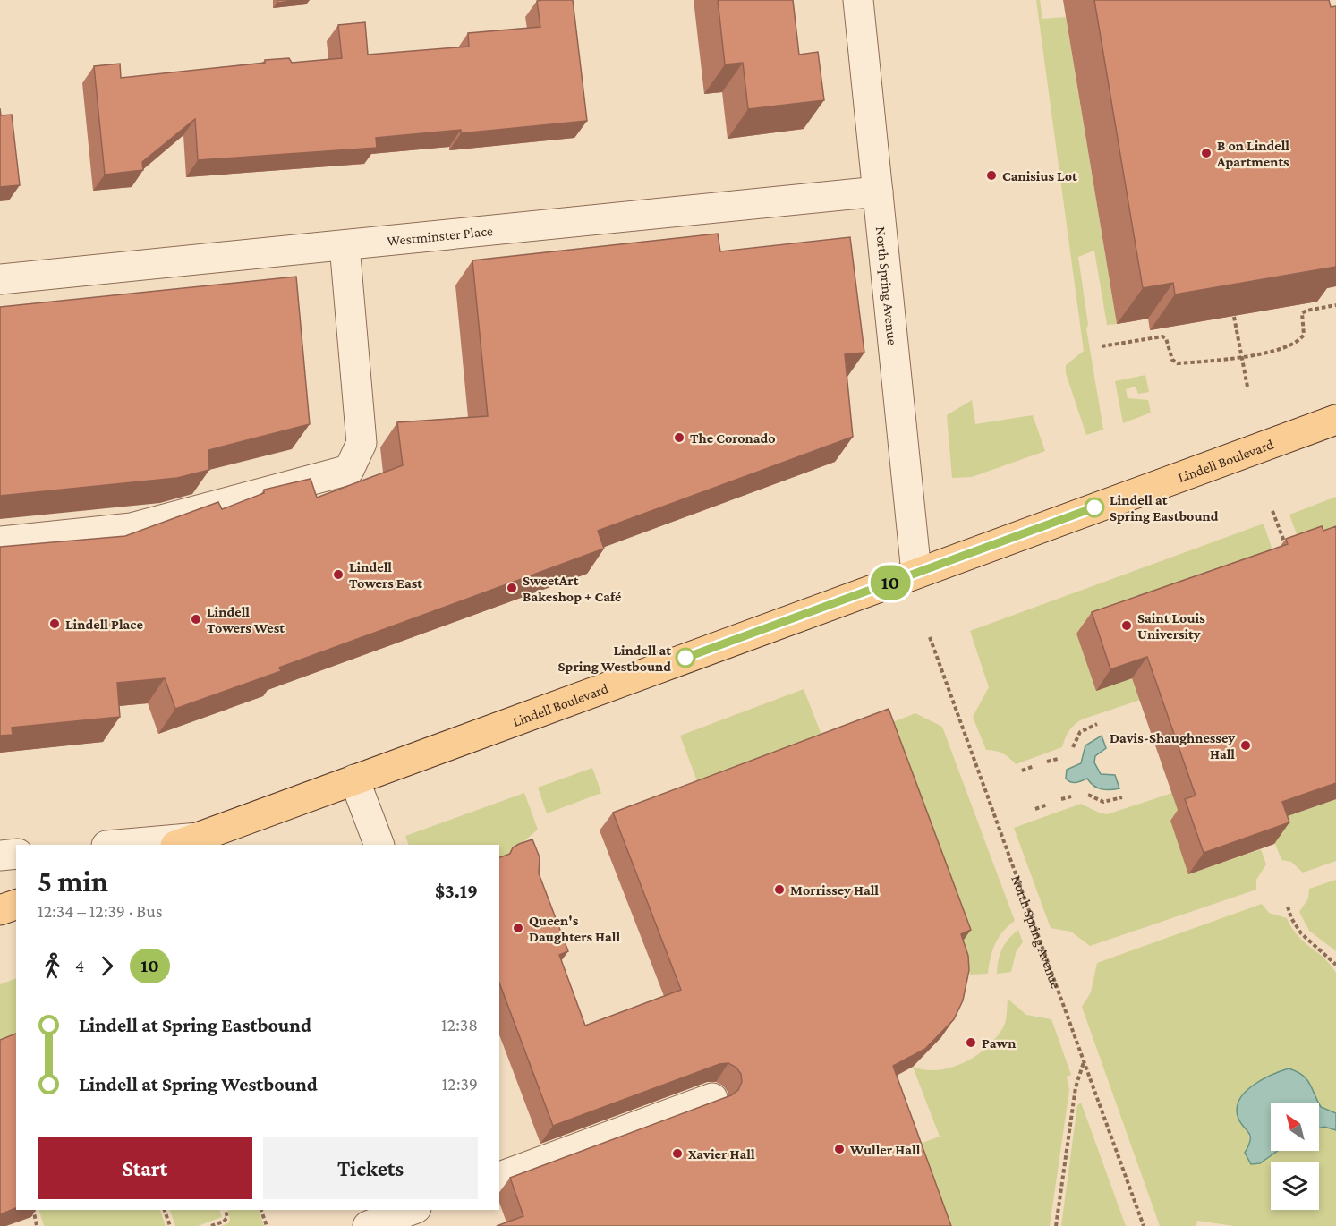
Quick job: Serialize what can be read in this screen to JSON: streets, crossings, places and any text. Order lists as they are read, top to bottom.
{
  "streets": {
    "main road": ["Lindell Boulevard"],
    "street": ["Westminster Place", "North Spring Avenue"]
  },
  "crossings": [
    ["Westminster Place", "North Spring Avenue"],
    ["North Spring Avenue", "Lindell Boulevard"]
  ],
  "places": [
    "B on Lindell Apartments",
    "Canisius Lot",
    "The Coronado",
    "Lindell at Spring Eastbound",
    "Lindell Towers East",
    "SweetArt Bakeshop + Café",
    "Lindell Towers West",
    "Lindell Place",
    "Saint Louis University",
    "Lindell at Spring Westbound",
    "Davis-Shaughnessey Hall",
    "Morrissey Hall",
    "Queen's Daughters Hall",
    "Pawn",
    "Wuller Hall",
    "Xavier Hall"
  ],
  "lines": ["bus line 10"],
  "north": "top left",
  "page": {
    "on_map": "10",
    "heading": ["5 min", "12:34 – 12:39 · Bus", "$3.19"],
    "legs": ["4", "10"],
    "list": [
      {
        "name": "Lindell at Spring Eastbound",
        "value": "12:38"
      },
      {
        "name": "Lindell at Spring Westbound",
        "value": "12:39"
      }
    ],
    "buttons": ["Start", "Tickets"]
  }
}
